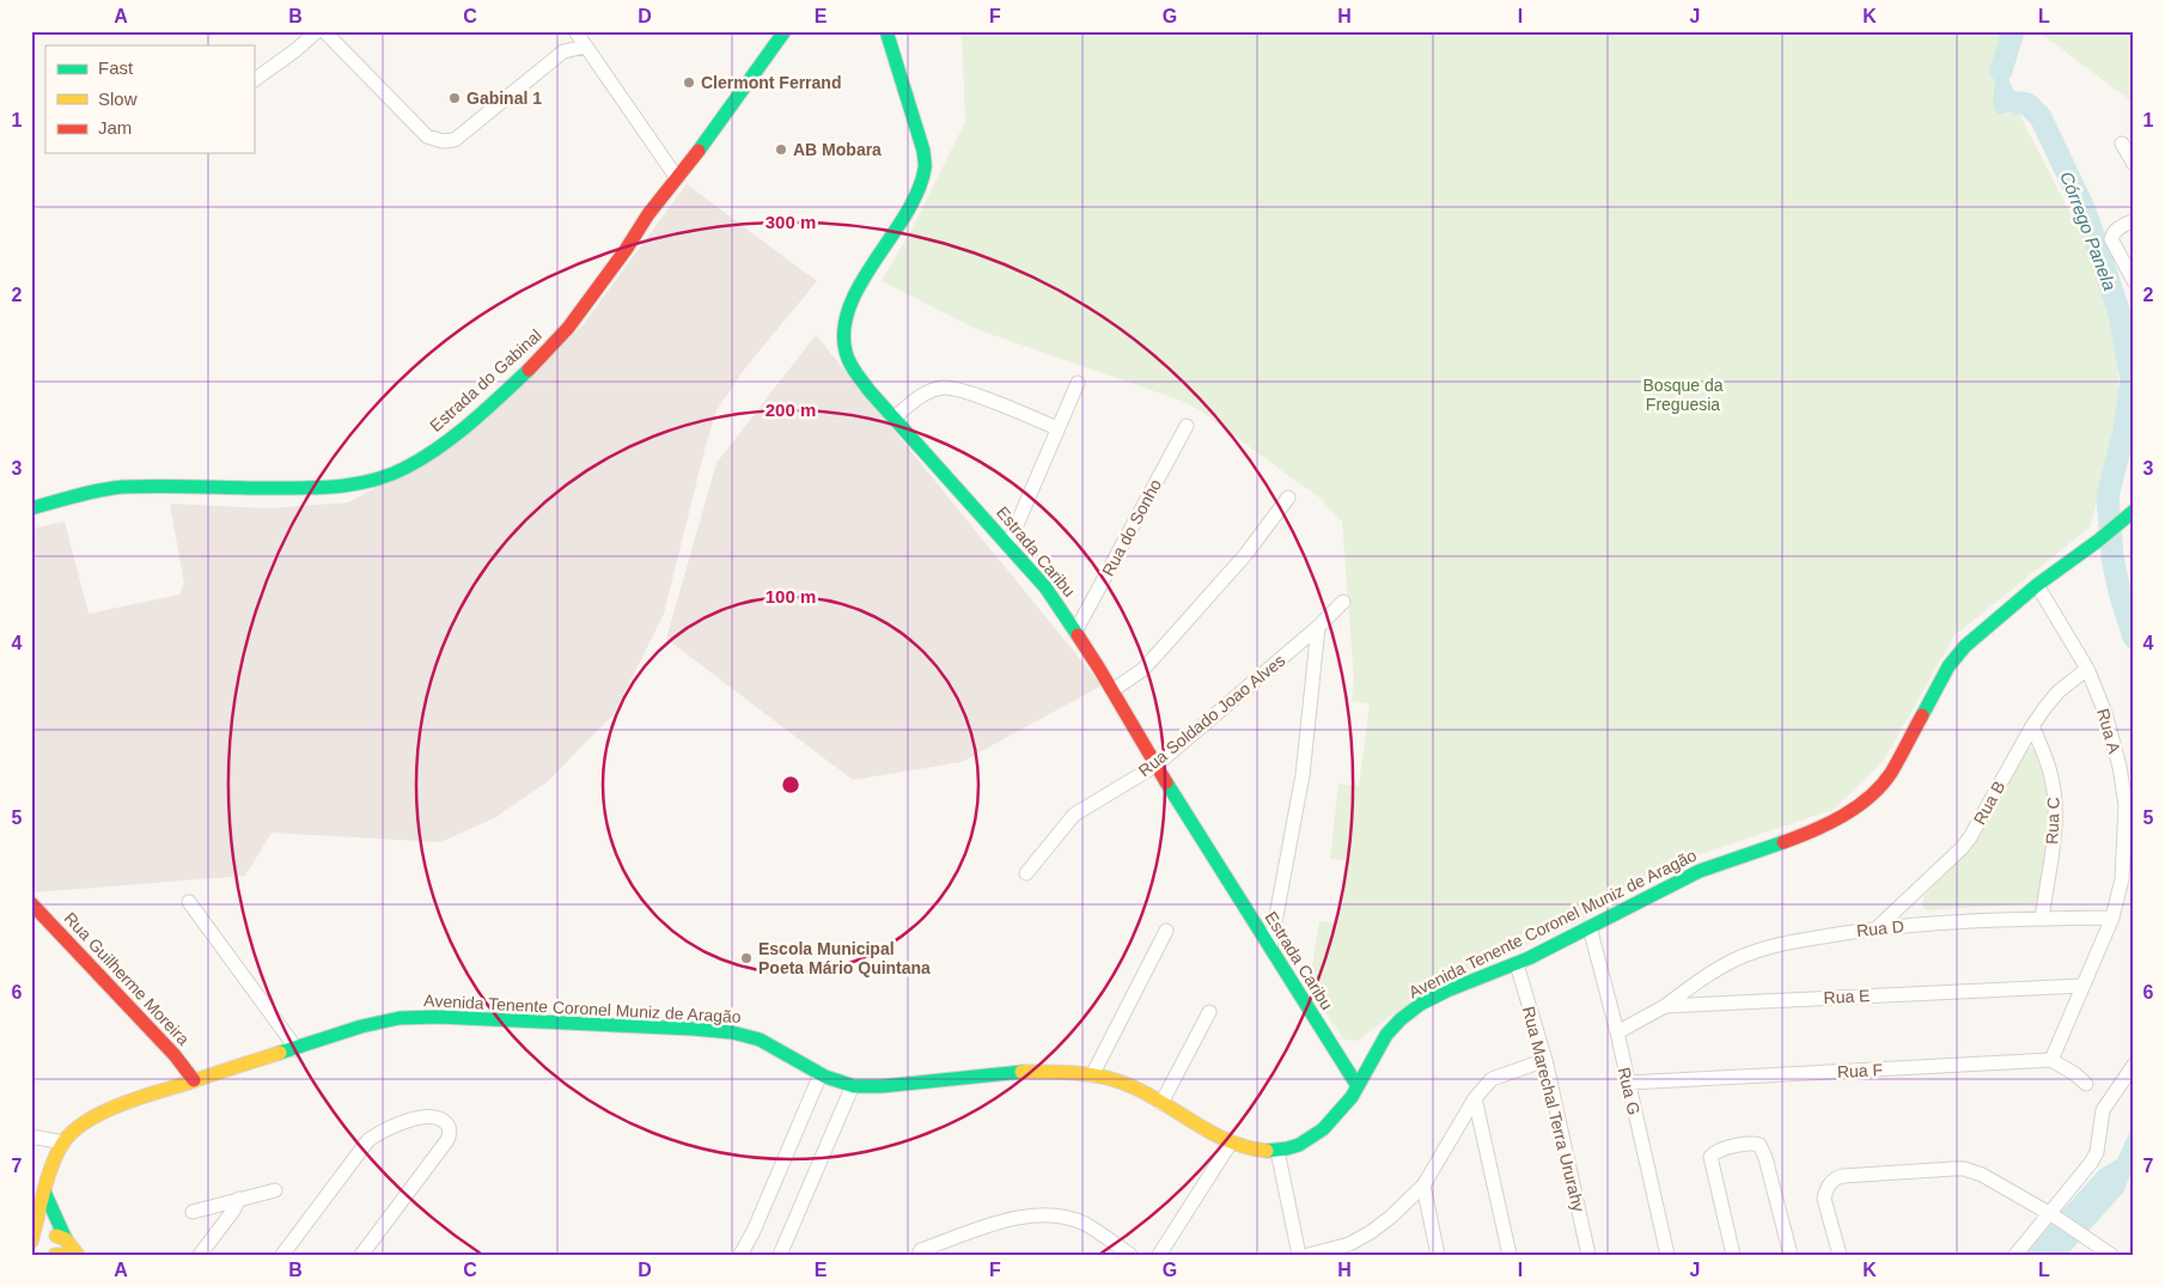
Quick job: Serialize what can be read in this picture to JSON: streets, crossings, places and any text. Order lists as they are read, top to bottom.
{
  "streets": {
    "main road": [
      "Estrada do Gabinal",
      "Estrada Caribu",
      "Avenida Tenente Coronel Muniz de Aragão",
      "Rua Guilherme Moreira"
    ],
    "street": [
      "Rua do Sonho",
      "Rua Soldado Joao Alves",
      "Rua A",
      "Rua B",
      "Rua C",
      "Rua D",
      "Rua E",
      "Rua F",
      "Rua G",
      "Rua Marechal Terra Ururahy"
    ]
  },
  "crossings": [
    ["Rua do Sonho", "Estrada Caribu"],
    ["Estrada Caribu", "Rua Soldado Joao Alves"],
    ["Estrada Caribu", "Avenida Tenente Coronel Muniz de Aragão"],
    ["Rua A", "Rua B"],
    ["Rua A", "Avenida Tenente Coronel Muniz de Aragão"],
    ["Rua A", "Rua D"],
    ["Rua A", "Rua E"],
    ["Rua A", "Rua F"],
    ["Rua B", "Rua C"],
    ["Rua B", "Rua D"],
    ["Rua C", "Rua D"],
    ["Avenida Tenente Coronel Muniz de Aragão", "Rua Guilherme Moreira"],
    ["Avenida Tenente Coronel Muniz de Aragão", "Rua G"],
    ["Avenida Tenente Coronel Muniz de Aragão", "Rua Marechal Terra Ururahy"],
    ["Rua D", "Rua E"],
    ["Rua E", "Rua G"],
    ["Rua F", "Rua G"]
  ],
  "water": ["Córrego Panela"],
  "parks": ["Bosque da Freguesia"],
  "places": [
    "Clermont Ferrand",
    "Gabinal 1",
    "AB Mobara",
    "Escola Municipal Poeta Mário Quintana"
  ],
  "legend": ["Fast", "Slow", "Jam"],
  "grid": {
    "columns": [
      "A",
      "B",
      "C",
      "D",
      "E",
      "F",
      "G",
      "H",
      "I",
      "J",
      "K",
      "L"
    ],
    "rows": [
      "1",
      "2",
      "3",
      "4",
      "5",
      "6",
      "7"
    ]
  },
  "rings": ["300 m", "200 m", "100 m"]
}
